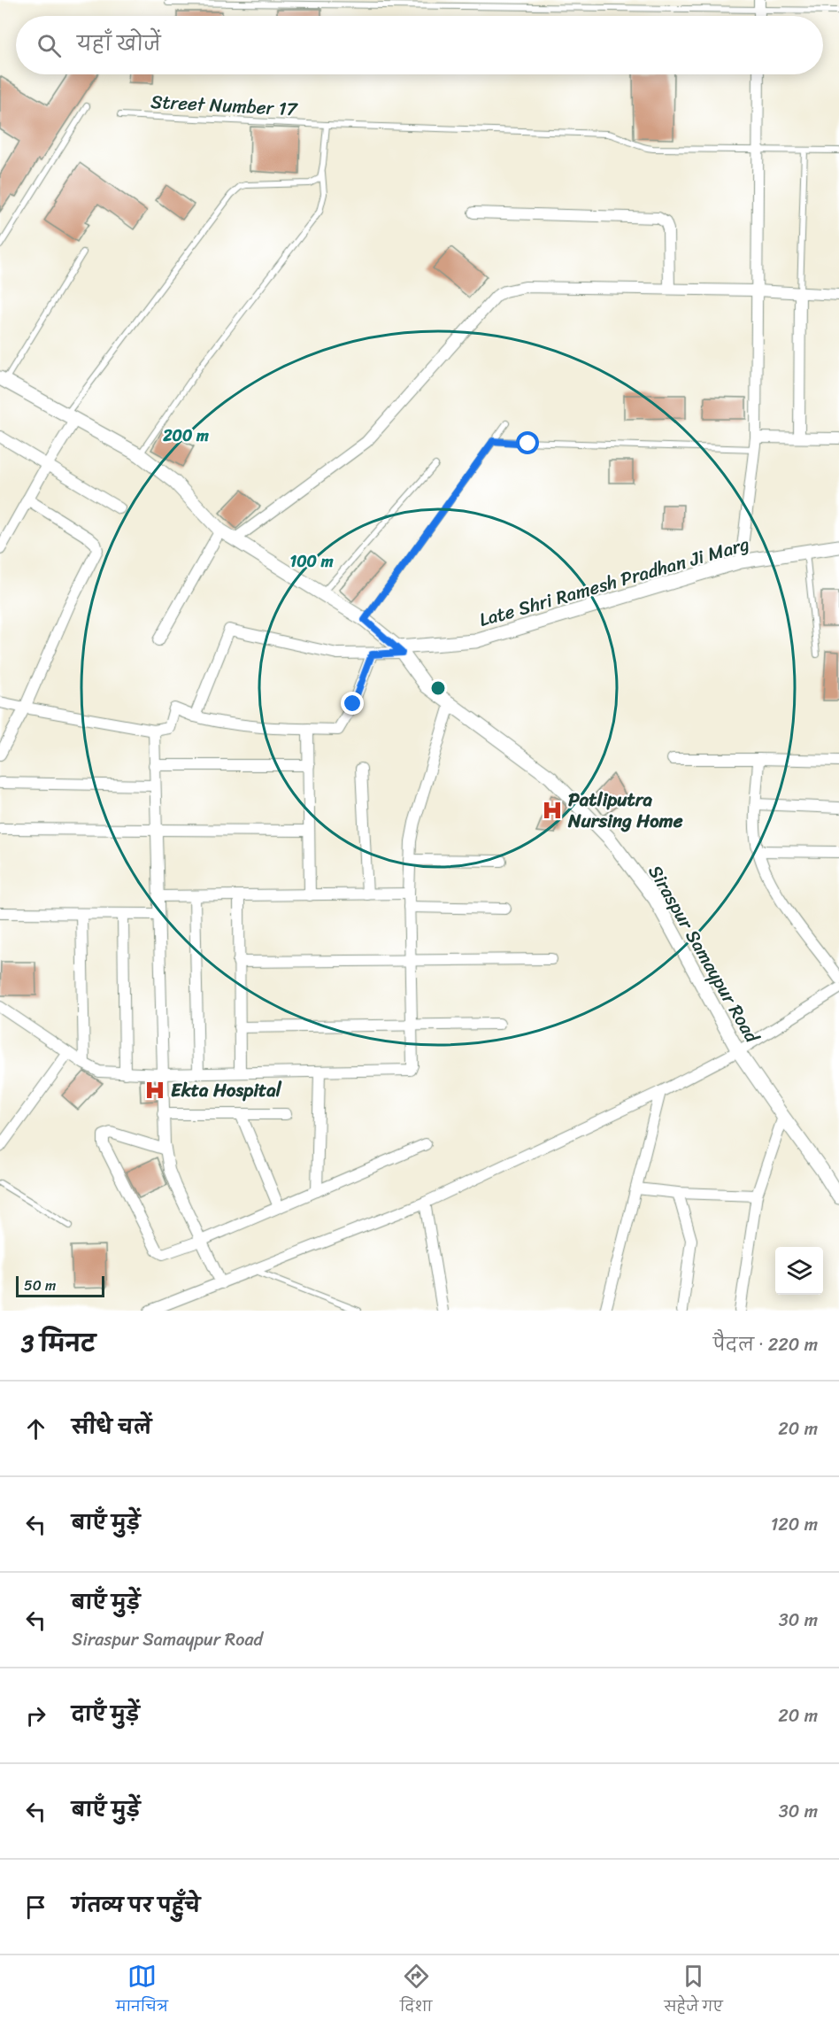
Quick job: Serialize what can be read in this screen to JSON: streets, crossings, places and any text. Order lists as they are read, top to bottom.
{
  "streets": {
    "street": ["Late Shri Ramesh Pradhan Ji Marg", "Siraspur Samaypur Road"],
    "lane": ["Street Number 17"]
  },
  "crossings": [
    ["Late Shri Ramesh Pradhan Ji Marg", "Siraspur Samaypur Road"]
  ],
  "places": {
    "hospital": ["Patliputra Nursing Home", "Ekta Hospital"]
  },
  "scale_bar": "50 m",
  "page": {
    "search": "यहाँ खोजें",
    "scale": "50 m",
    "heading": ["3 मिनट", "पैदल · 220 m"],
    "list": [
      ["सीधे चलें", "20 m"],
      ["बाएँ मुड़ें", "120 m"],
      ["बाएँ मुड़ें", "Siraspur Samaypur Road", "30 m"],
      ["दाएँ मुड़ें", "20 m"],
      ["बाएँ मुड़ें", "30 m"],
      "गंतव्य पर पहुँचे"
    ],
    "nav": ["मानचित्र", "दिशा", "सहेजे गए"]
  },
  "rings": ["200 m", "100 m"]
}
